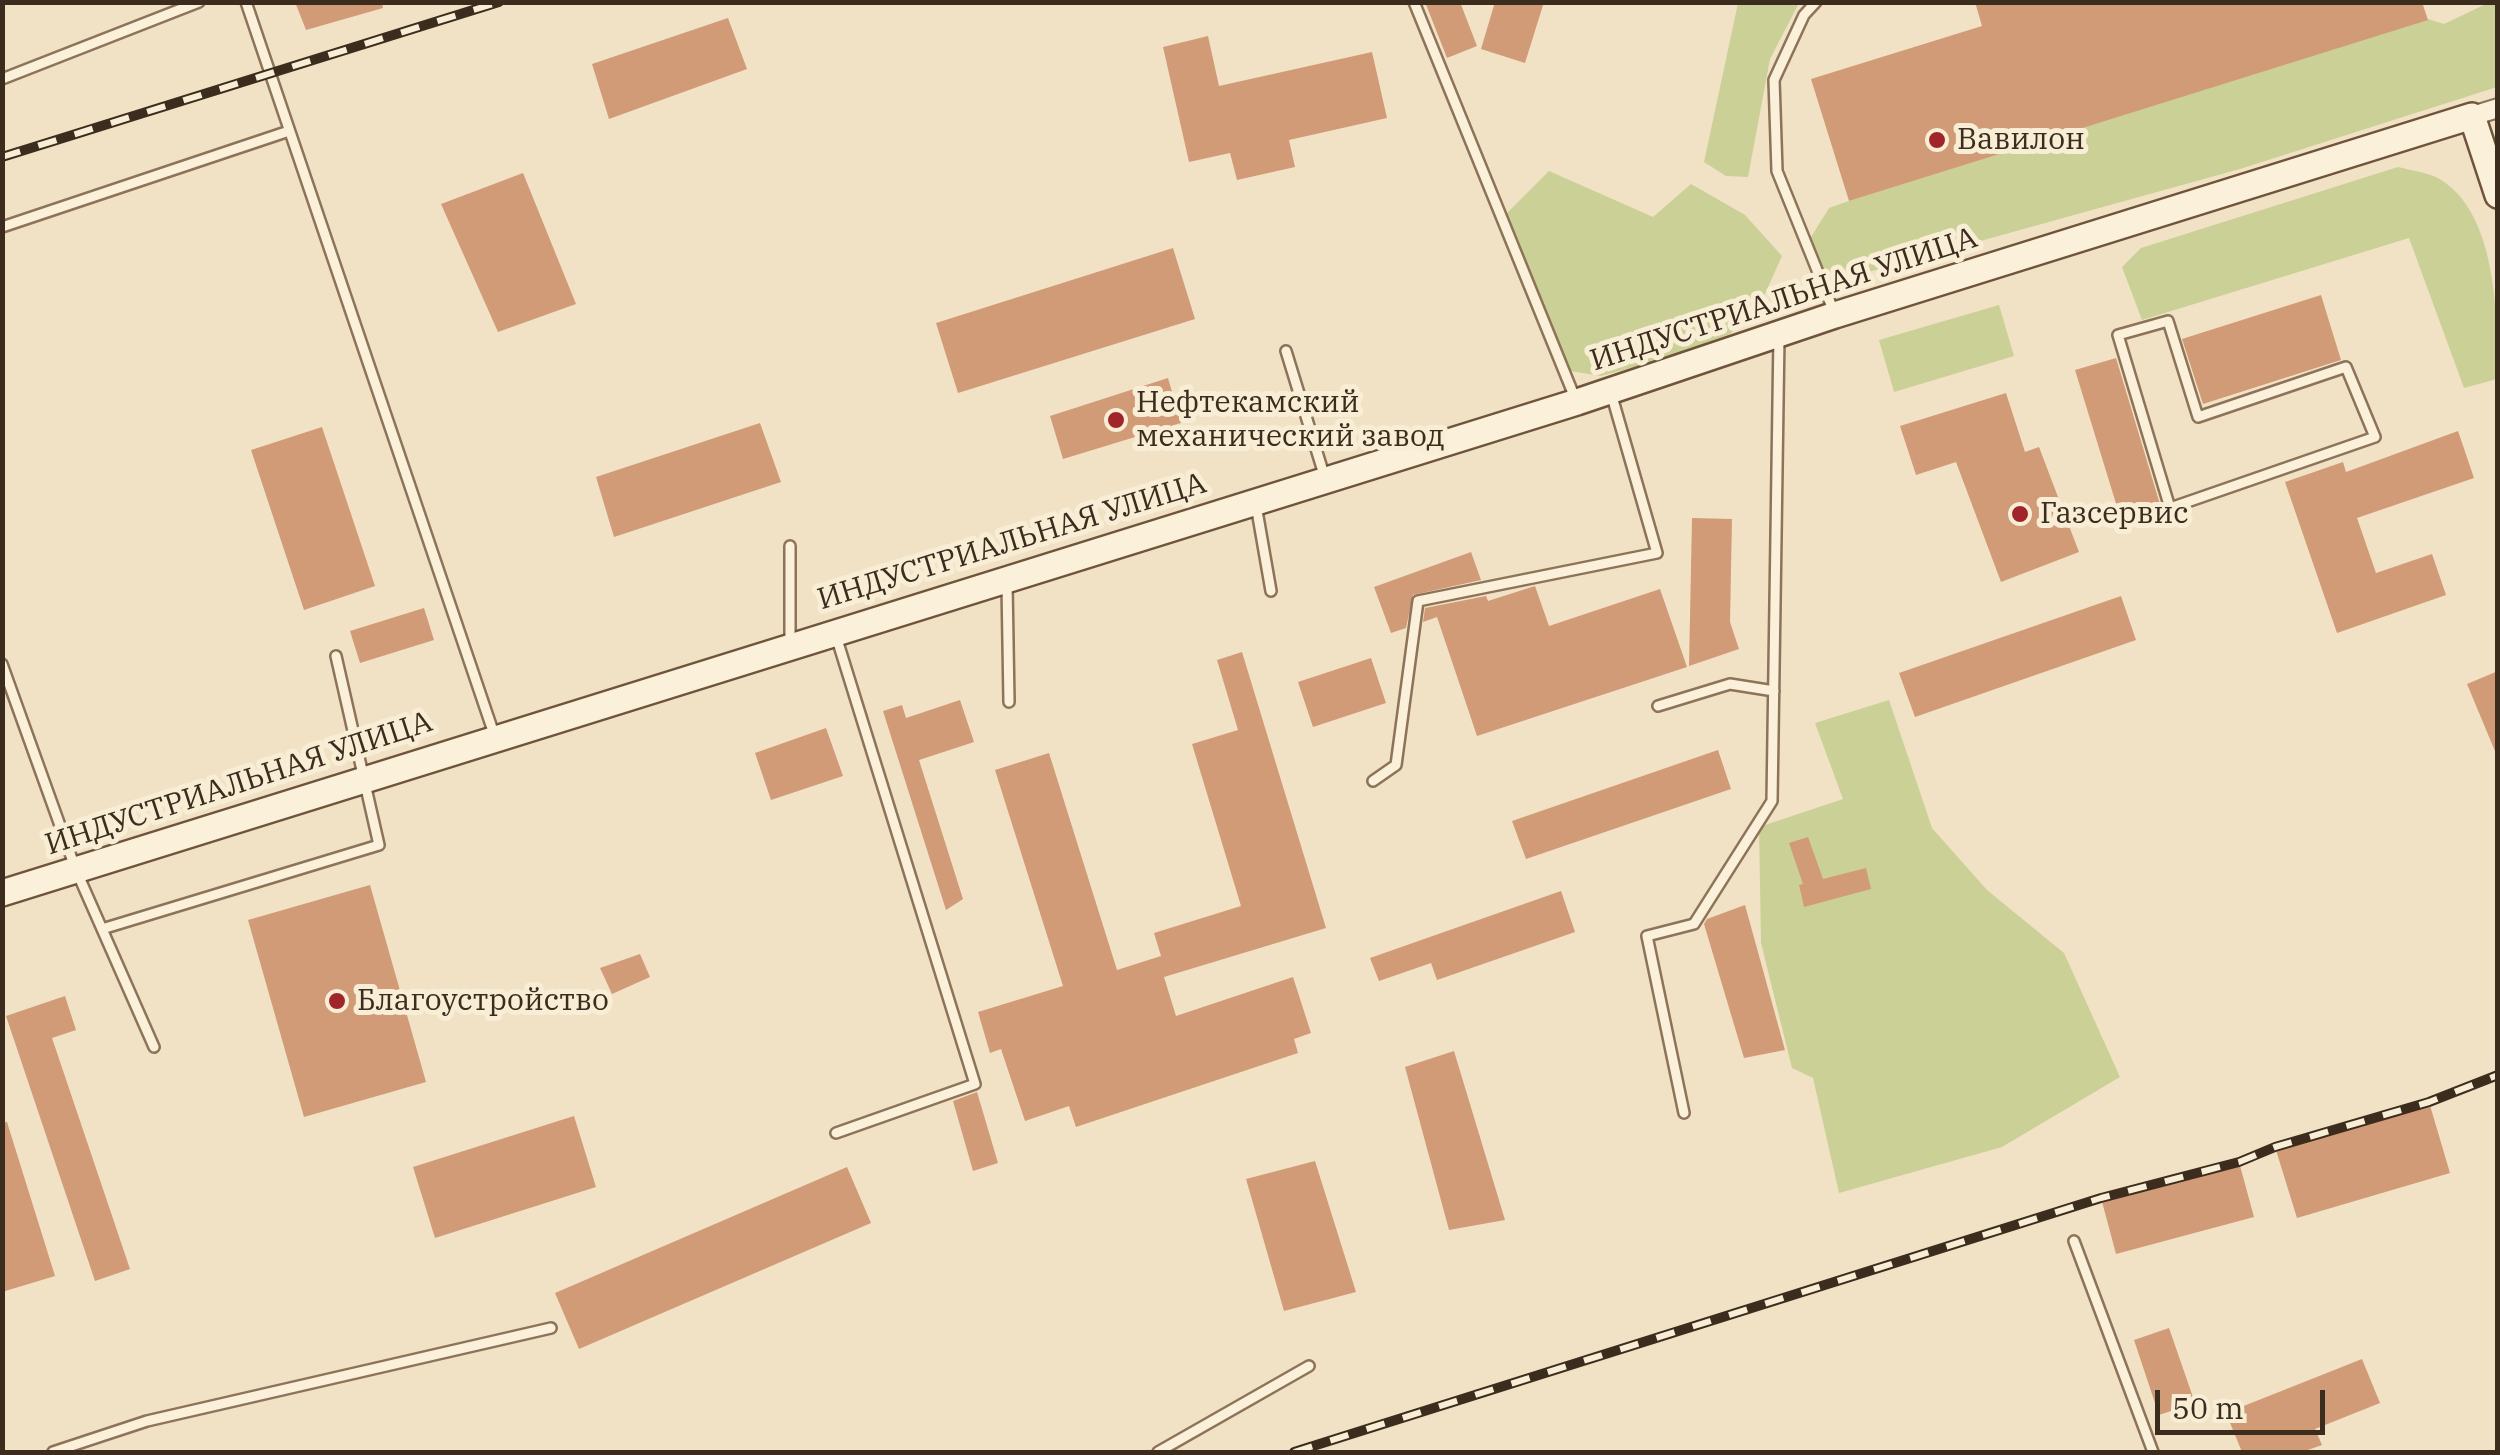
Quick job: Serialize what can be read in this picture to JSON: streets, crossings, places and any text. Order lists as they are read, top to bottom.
{
  "streets": {
    "main road": ["ИНДУСТРИАЛЬНАЯ УЛИЦА"]
  },
  "places": [
    "Вавилон",
    "Нефтекамский механический завод",
    "Газсервис",
    "Благоустройство"
  ],
  "scale_bar": "50 m"
}
